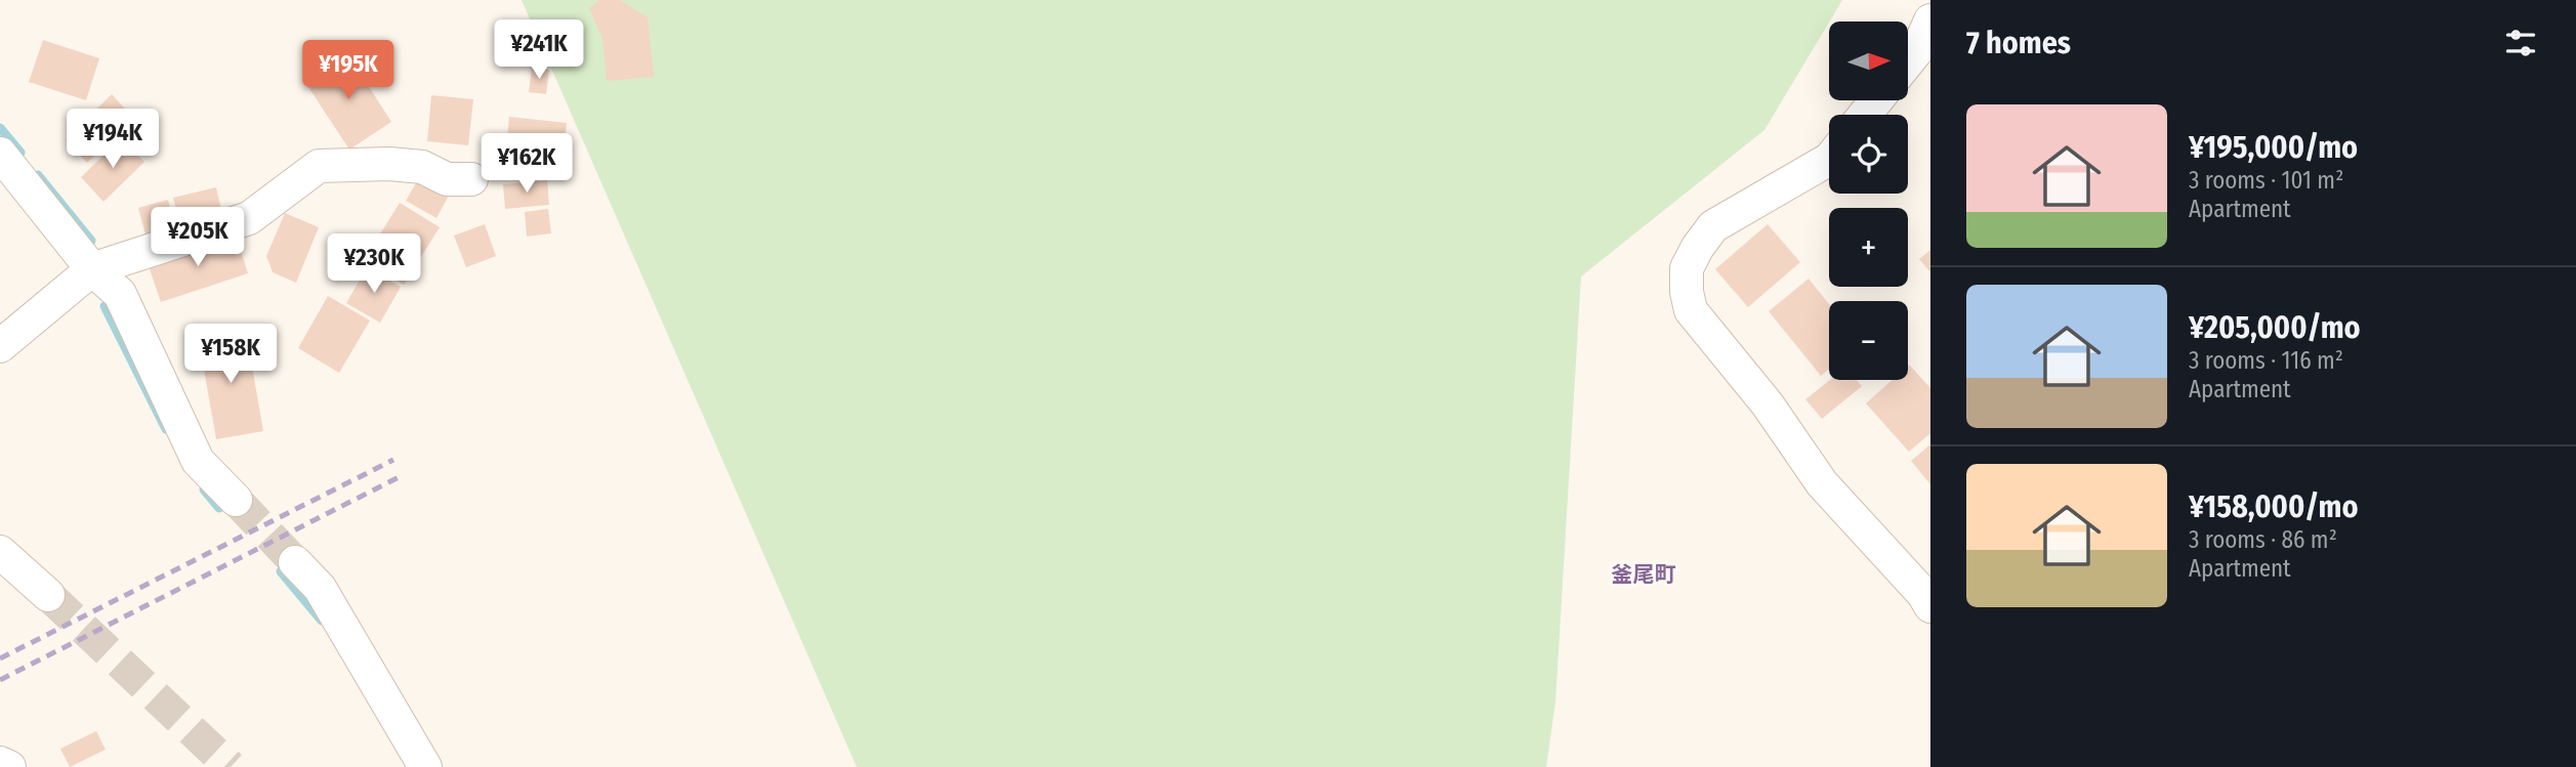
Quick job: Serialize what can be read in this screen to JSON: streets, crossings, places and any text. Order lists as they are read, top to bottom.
{
  "districts": ["釜尾町"],
  "north": "right",
  "page": {
    "heading": "7 homes",
    "price": [
      "¥241K",
      "¥195K",
      "¥194K",
      "¥162K",
      "¥205K",
      "¥230K",
      "¥158K"
    ],
    "map_buttons": ["+", "−"],
    "list": [
      {
        "name": "¥195,000/mo",
        "note": "3 rooms · 101 m² · Apartment"
      },
      {
        "name": "¥205,000/mo",
        "note": "3 rooms · 116 m² · Apartment"
      },
      {
        "name": "¥158,000/mo",
        "note": "3 rooms · 86 m² · Apartment"
      }
    ]
  }
}
